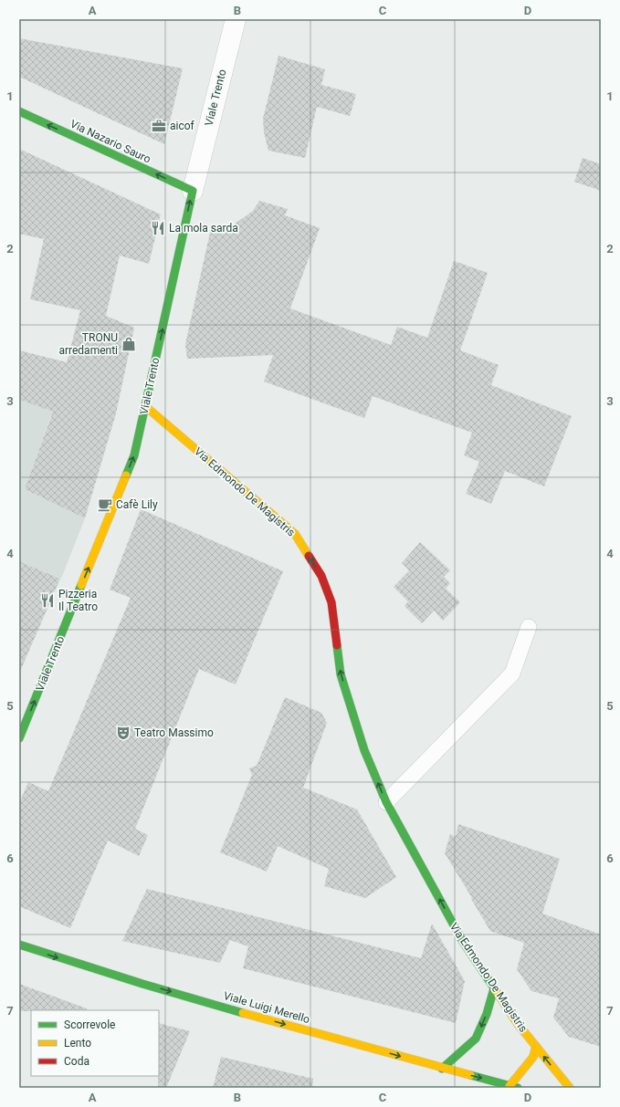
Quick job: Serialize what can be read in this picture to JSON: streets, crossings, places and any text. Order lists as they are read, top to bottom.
{
  "streets": {
    "street": [
      "Viale Trento",
      "Via Nazario Sauro",
      "Via Edmondo De Magistris",
      "Viale Luigi Merello"
    ]
  },
  "crossings": [
    ["Viale Trento", "Via Nazario Sauro"],
    ["Viale Trento", "Via Edmondo De Magistris"],
    ["Via Edmondo De Magistris", "Viale Luigi Merello"]
  ],
  "one_way": [
    "Viale Trento",
    "Via Nazario Sauro",
    "Via Edmondo De Magistris",
    "Viale Luigi Merello"
  ],
  "places": {
    "office": ["aicof"],
    "restaurant": ["La mola sarda", "Pizzeria Il Teatro"],
    "shop": ["TRONU arredamenti"],
    "cafe": ["Cafè Lily"],
    "theatre": ["Teatro Massimo"]
  },
  "legend": ["Scorrevole", "Lento", "Coda"],
  "grid": {
    "columns": [
      "A",
      "B",
      "C",
      "D"
    ],
    "rows": [
      "1",
      "2",
      "3",
      "4",
      "5",
      "6",
      "7"
    ]
  }
}
